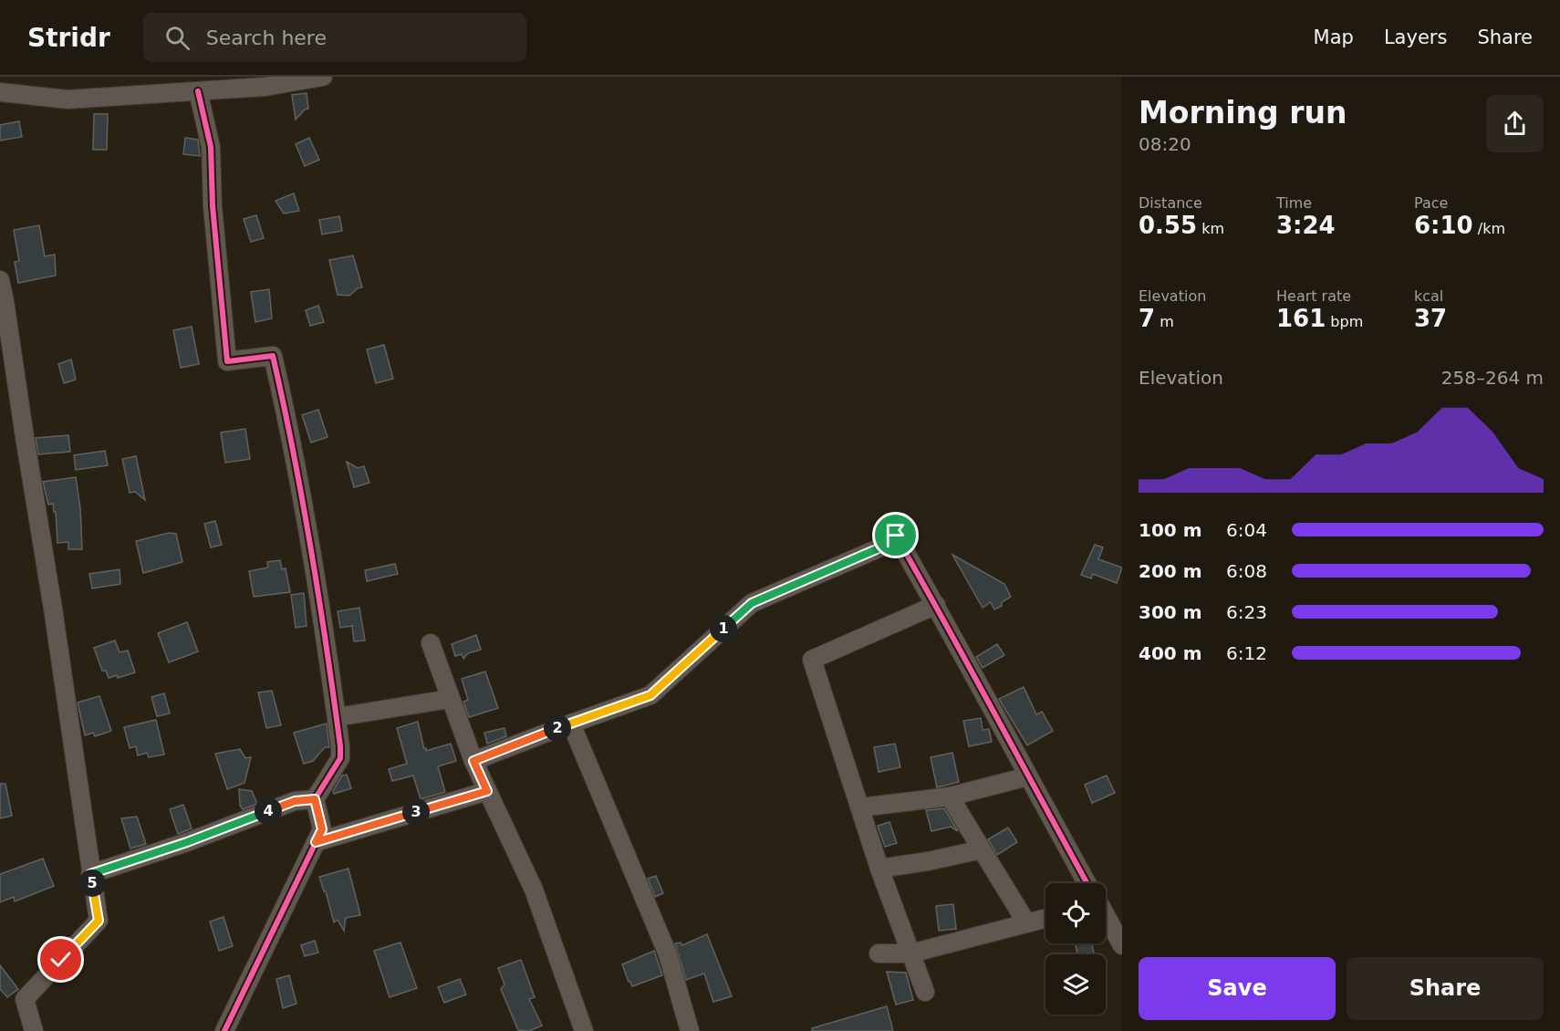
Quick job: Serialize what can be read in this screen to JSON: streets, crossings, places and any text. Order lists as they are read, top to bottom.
{
  "page": {
    "header": "Stridr",
    "search": "Search here",
    "nav": ["Map", "Layers", "Share"],
    "heading": ["Morning run", "08:20"],
    "stats": [
      ["Distance", "0.55 km"],
      ["Time", "3:24"],
      ["Pace", "6:10 /km"],
      ["Elevation", "7 m"],
      ["Heart rate", "161 bpm"],
      ["kcal", "37"]
    ],
    "chart": ["Elevation", "258–264 m"],
    "list": [
      {
        "name": "100 m",
        "note": "6:04"
      },
      {
        "name": "200 m",
        "note": "6:08"
      },
      {
        "name": "300 m",
        "note": "6:23"
      },
      {
        "name": "400 m",
        "note": "6:12"
      }
    ],
    "pins": [
      "1",
      "2",
      "4",
      "3",
      "5"
    ],
    "buttons": ["Save", "Share"]
  }
}
